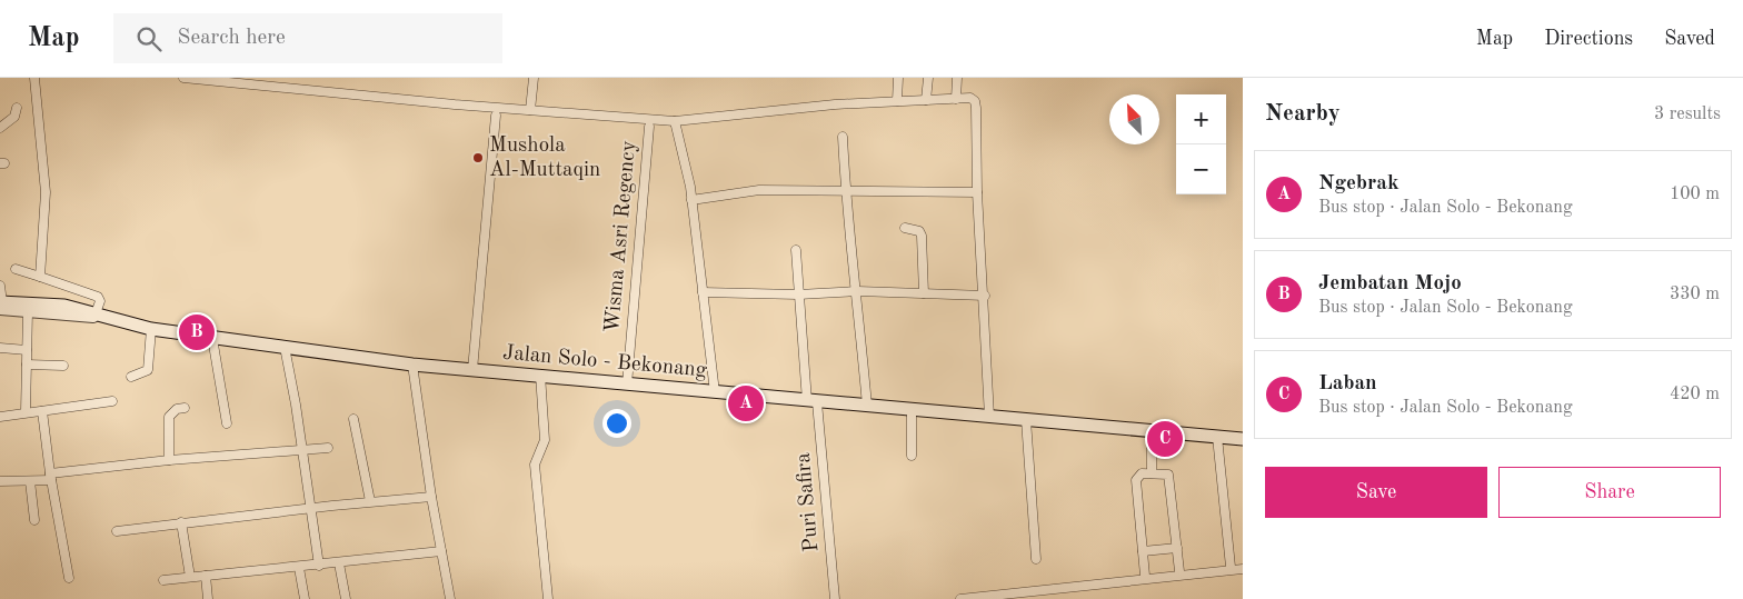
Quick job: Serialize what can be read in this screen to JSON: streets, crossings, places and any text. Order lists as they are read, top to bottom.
{
  "streets": {
    "main road": ["Jalan Solo - Bekonang"],
    "street": ["Wisma Asri Regency", "Puri Safira"]
  },
  "crossings": [
    ["Wisma Asri Regency", "Jalan Solo - Bekonang"],
    ["Jalan Solo - Bekonang", "Puri Safira"]
  ],
  "places": ["Mushola Al-Muttaqin"],
  "north": "top left",
  "page": {
    "header": "Map",
    "search": "Search here",
    "nav": ["Map", "Directions", "Saved"],
    "heading": ["Nearby", "3 results"],
    "map_buttons": ["+", "−"],
    "list": [
      {
        "mark": "A",
        "name": "Ngebrak",
        "note": "Bus stop · Jalan Solo - Bekonang",
        "value": "100 m"
      },
      {
        "mark": "B",
        "name": "Jembatan Mojo",
        "note": "Bus stop · Jalan Solo - Bekonang",
        "value": "330 m"
      },
      {
        "mark": "C",
        "name": "Laban",
        "note": "Bus stop · Jalan Solo - Bekonang",
        "value": "420 m"
      }
    ],
    "pins": ["B", "A", "C"],
    "buttons": ["Save", "Share"]
  }
}
